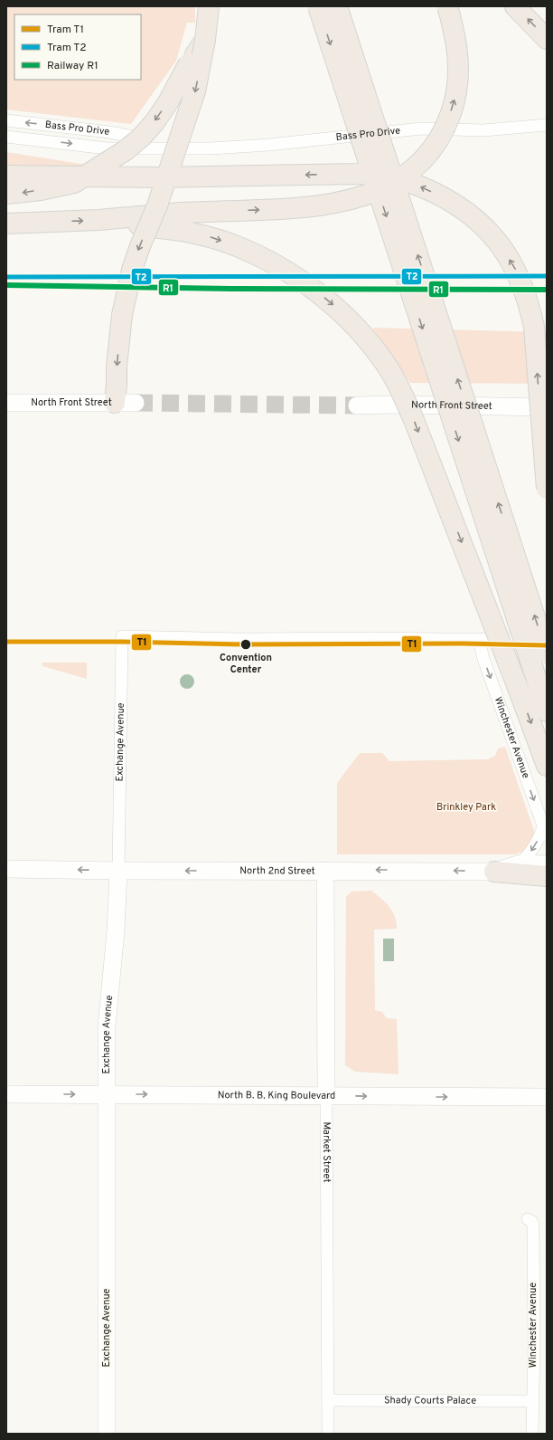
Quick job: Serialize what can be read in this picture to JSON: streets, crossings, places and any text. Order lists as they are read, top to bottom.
{
  "streets": {
    "street": [
      "Bass Pro Drive",
      "North Front Street",
      "Winchester Avenue",
      "Exchange Avenue",
      "North 2nd Street",
      "North B. B. King Boulevard",
      "Market Street",
      "Shady Courts Palace"
    ]
  },
  "crossings": [
    ["Winchester Avenue", "Exchange Avenue"],
    ["Winchester Avenue", "Shady Courts Palace"],
    ["Exchange Avenue", "North 2nd Street"],
    ["Exchange Avenue", "North B. B. King Boulevard"],
    ["North 2nd Street", "Market Street"],
    ["North B. B. King Boulevard", "Market Street"],
    ["Market Street", "Shady Courts Palace"]
  ],
  "one_way": ["Winchester Avenue", "North 2nd Street", "North B. B. King Boulevard"],
  "parks": ["Brinkley Park"],
  "places": ["Convention Center"],
  "lines": ["tram line T2", "rail line R1", "tram line T1"],
  "legend": ["Tram T1", "Tram T2", "Railway R1"]
}
